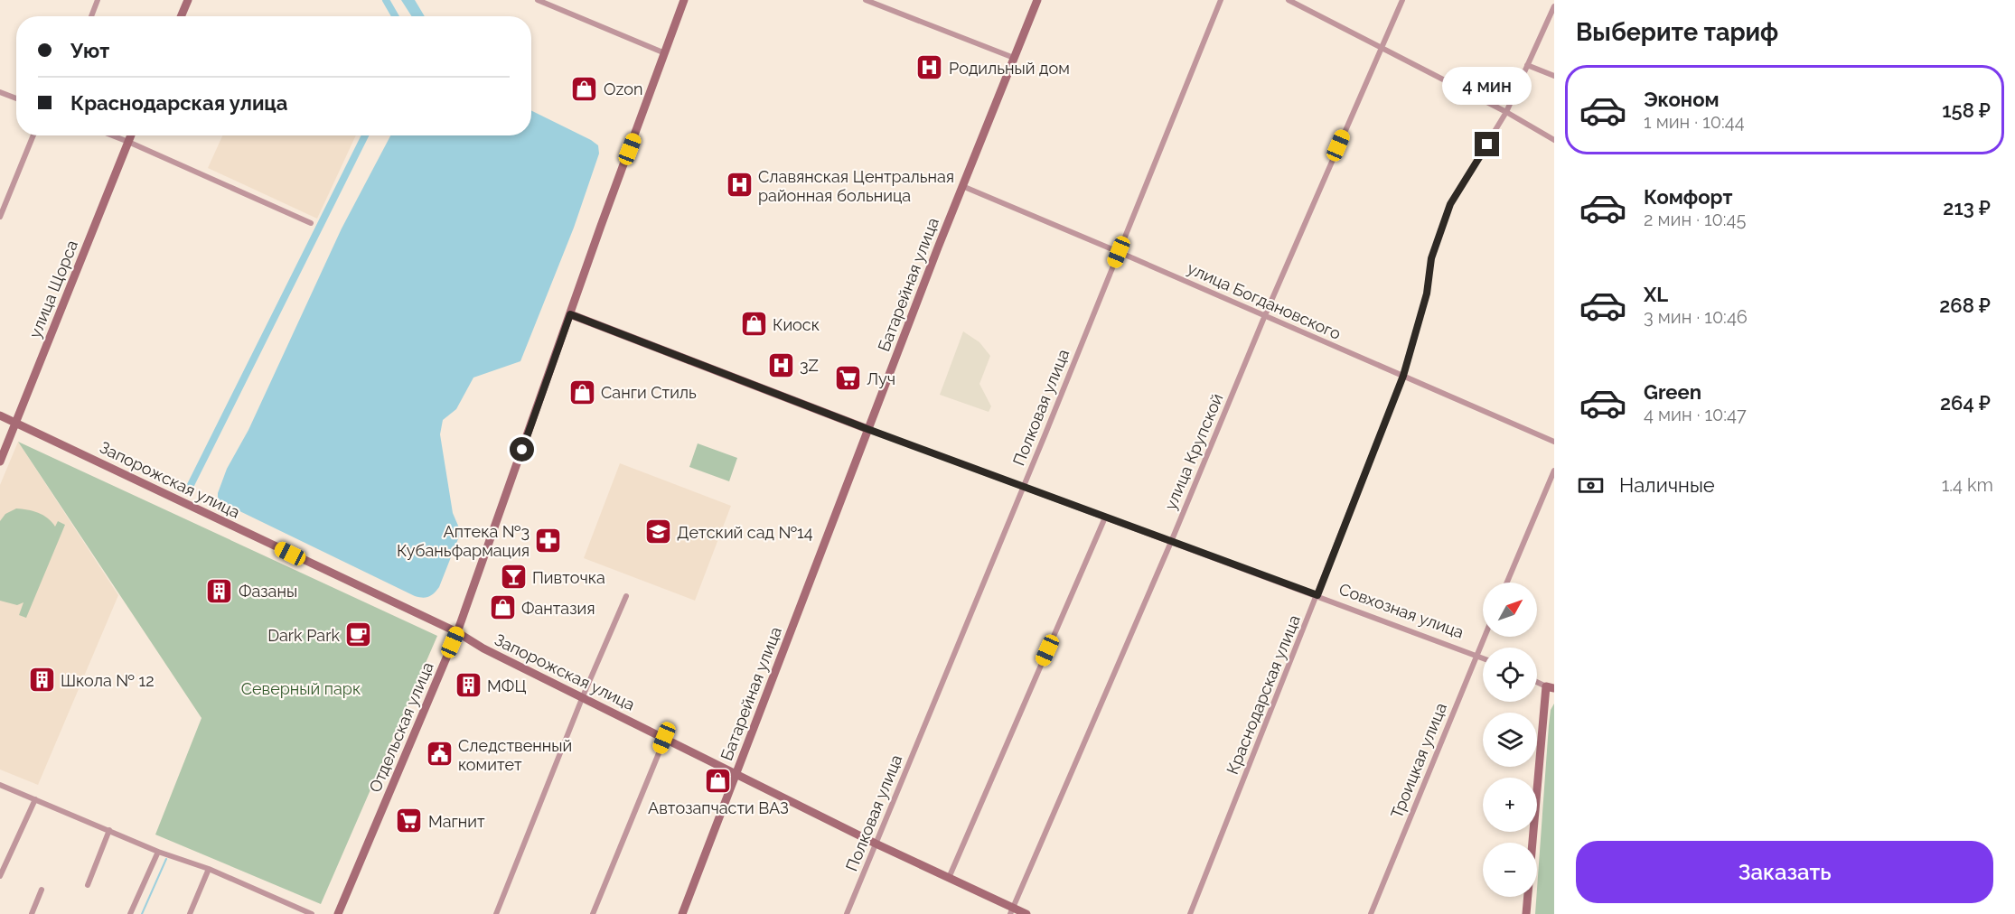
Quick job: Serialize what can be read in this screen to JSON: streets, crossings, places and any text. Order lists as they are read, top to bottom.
{
  "streets": {
    "street": [
      "Батарейная улица",
      "улица Щорса",
      "улица Богдановского",
      "Полковая улица",
      "улица Крупской",
      "Запорожская улица",
      "Совхозная улица",
      "Краснодарская улица",
      "Отдельская улица",
      "Троицкая улица"
    ]
  },
  "crossings": [
    ["Батарейная улица", "улица Богдановского"],
    ["Батарейная улица", "Запорожская улица"],
    ["Батарейная улица", "Совхозная улица"],
    ["улица Щорса", "Запорожская улица"],
    ["улица Богдановского", "Полковая улица"],
    ["улица Богдановского", "улица Крупской"],
    ["улица Богдановского", "Краснодарская улица"],
    ["Полковая улица", "Запорожская улица"],
    ["Полковая улица", "Совхозная улица"],
    ["улица Крупской", "Запорожская улица"],
    ["улица Крупской", "Совхозная улица"],
    ["Запорожская улица", "Отдельская улица"],
    ["Совхозная улица", "Краснодарская улица"],
    ["Совхозная улица", "Отдельская улица"],
    ["Совхозная улица", "Троицкая улица"]
  ],
  "parks": ["Северный парк"],
  "places": {
    "hospital": ["Родильный дом", "Славянская Центральная районная больница", "3Z"],
    "shop": [
      "Ozon",
      "Киоск",
      "Санги Стиль",
      "Фантазия",
      "Автозапчасти ВАЗ"
    ],
    "supermarket": ["Луч", "Магнит"],
    "school or university": ["Детский сад №14"],
    "pharmacy": ["Аптека №3 Кубаньфармация"],
    "bar": ["Пивточка"],
    "building": ["Фазаны", "Школа № 12", "МФЦ"],
    "cafe": ["Dark Park"],
    "public building": ["Следственный комитет"]
  },
  "north": "top right",
  "page": {
    "heading": "Выберите тариф",
    "banner": ["Уют", "Краснодарская улица"],
    "list": [
      {
        "name": "Эконом",
        "note": "1 мин · 10:44",
        "value": "158 ₽"
      },
      {
        "name": "Комфорт",
        "note": "2 мин · 10:45",
        "value": "213 ₽"
      },
      {
        "name": "XL",
        "note": "3 мин · 10:46",
        "value": "268 ₽"
      },
      {
        "name": "Green",
        "note": "4 мин · 10:47",
        "value": "264 ₽"
      }
    ],
    "bubble": "4 мин",
    "pay": ["Наличные", "1.4 km"],
    "map_buttons": ["+", "−"],
    "buttons": "Заказать"
  }
}
